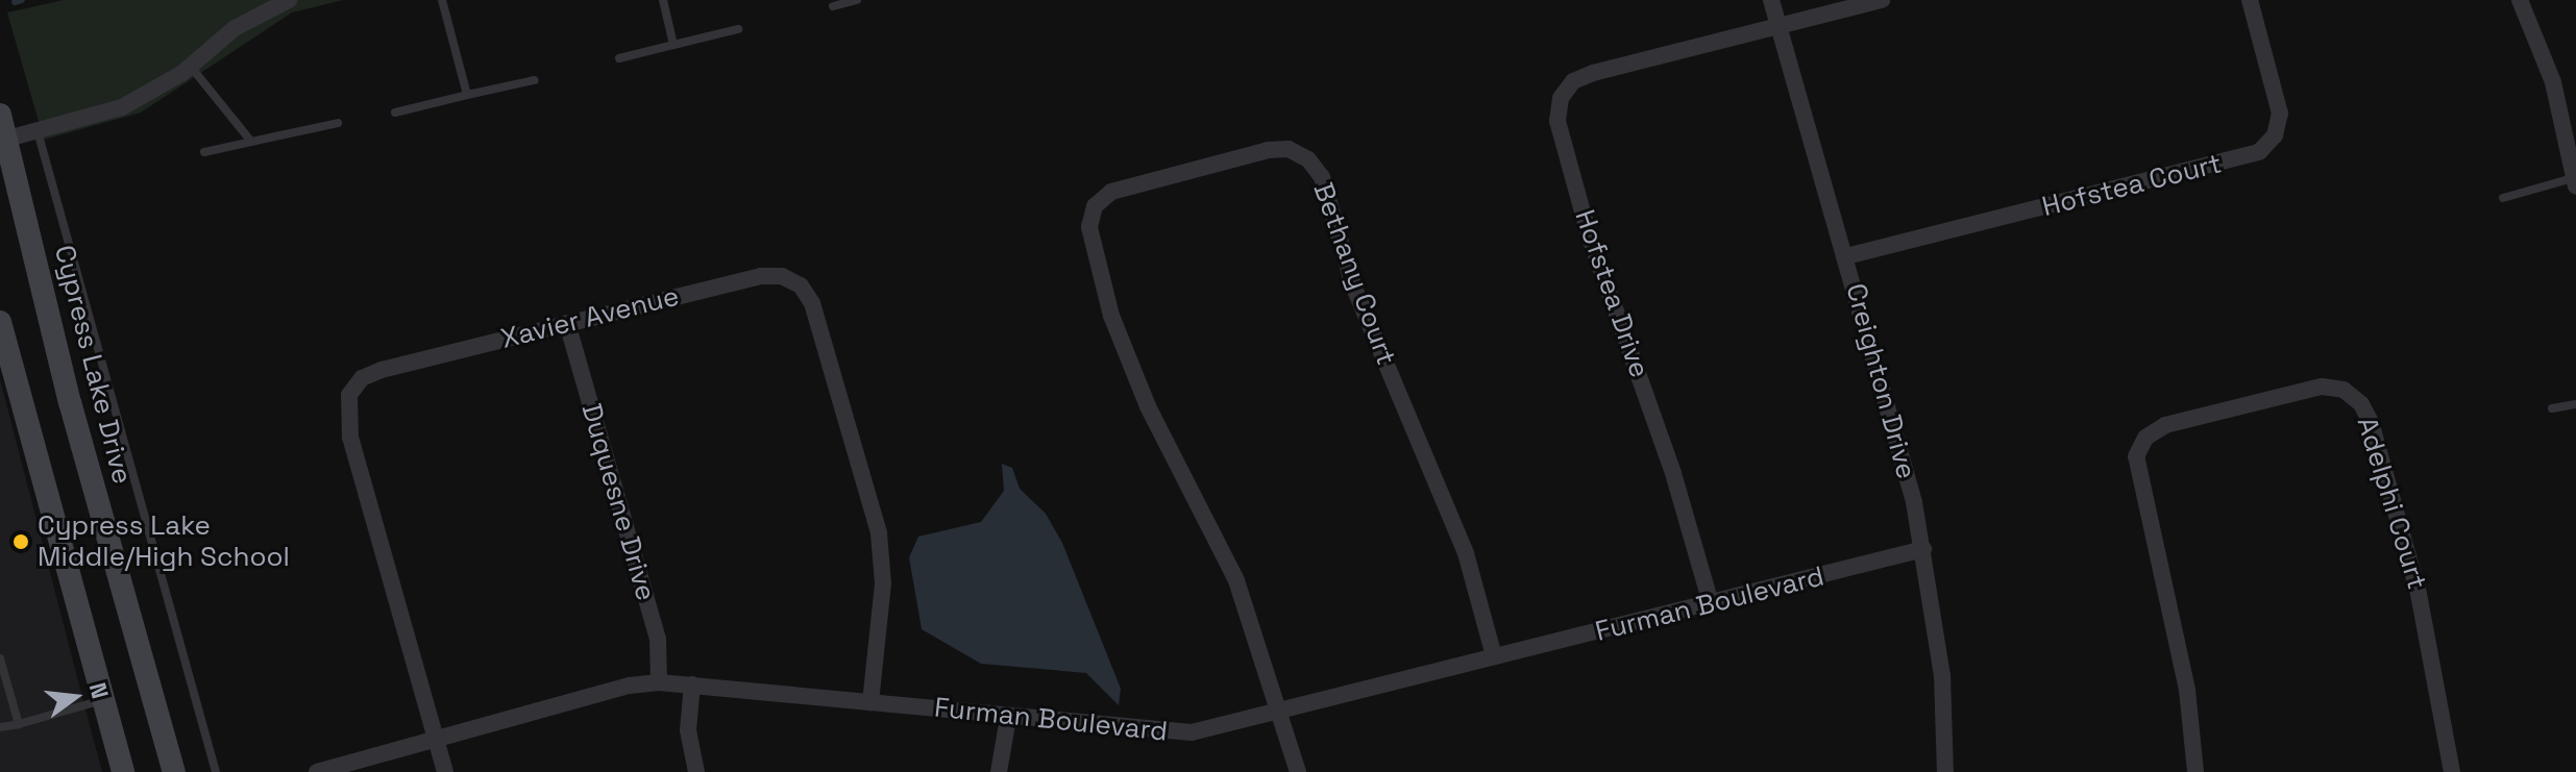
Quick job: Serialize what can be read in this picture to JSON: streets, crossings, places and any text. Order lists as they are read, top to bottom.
{
  "streets": {
    "main road": ["Cypress Lake Drive"],
    "street": [
      "Hofstea Court",
      "Bethany Court",
      "Hofstea Drive",
      "Xavier Avenue",
      "Creighton Drive",
      "Duquesne Drive",
      "Adelphi Court",
      "Furman Boulevard"
    ]
  },
  "crossings": [
    ["Hofstea Court", "Creighton Drive"],
    ["Bethany Court", "Furman Boulevard"],
    ["Hofstea Drive", "Creighton Drive"],
    ["Hofstea Drive", "Furman Boulevard"],
    ["Xavier Avenue", "Duquesne Drive"],
    ["Xavier Avenue", "Furman Boulevard"],
    ["Creighton Drive", "Furman Boulevard"],
    ["Duquesne Drive", "Furman Boulevard"]
  ],
  "places": ["Cypress Lake Middle/High School"],
  "north": "right"
}
